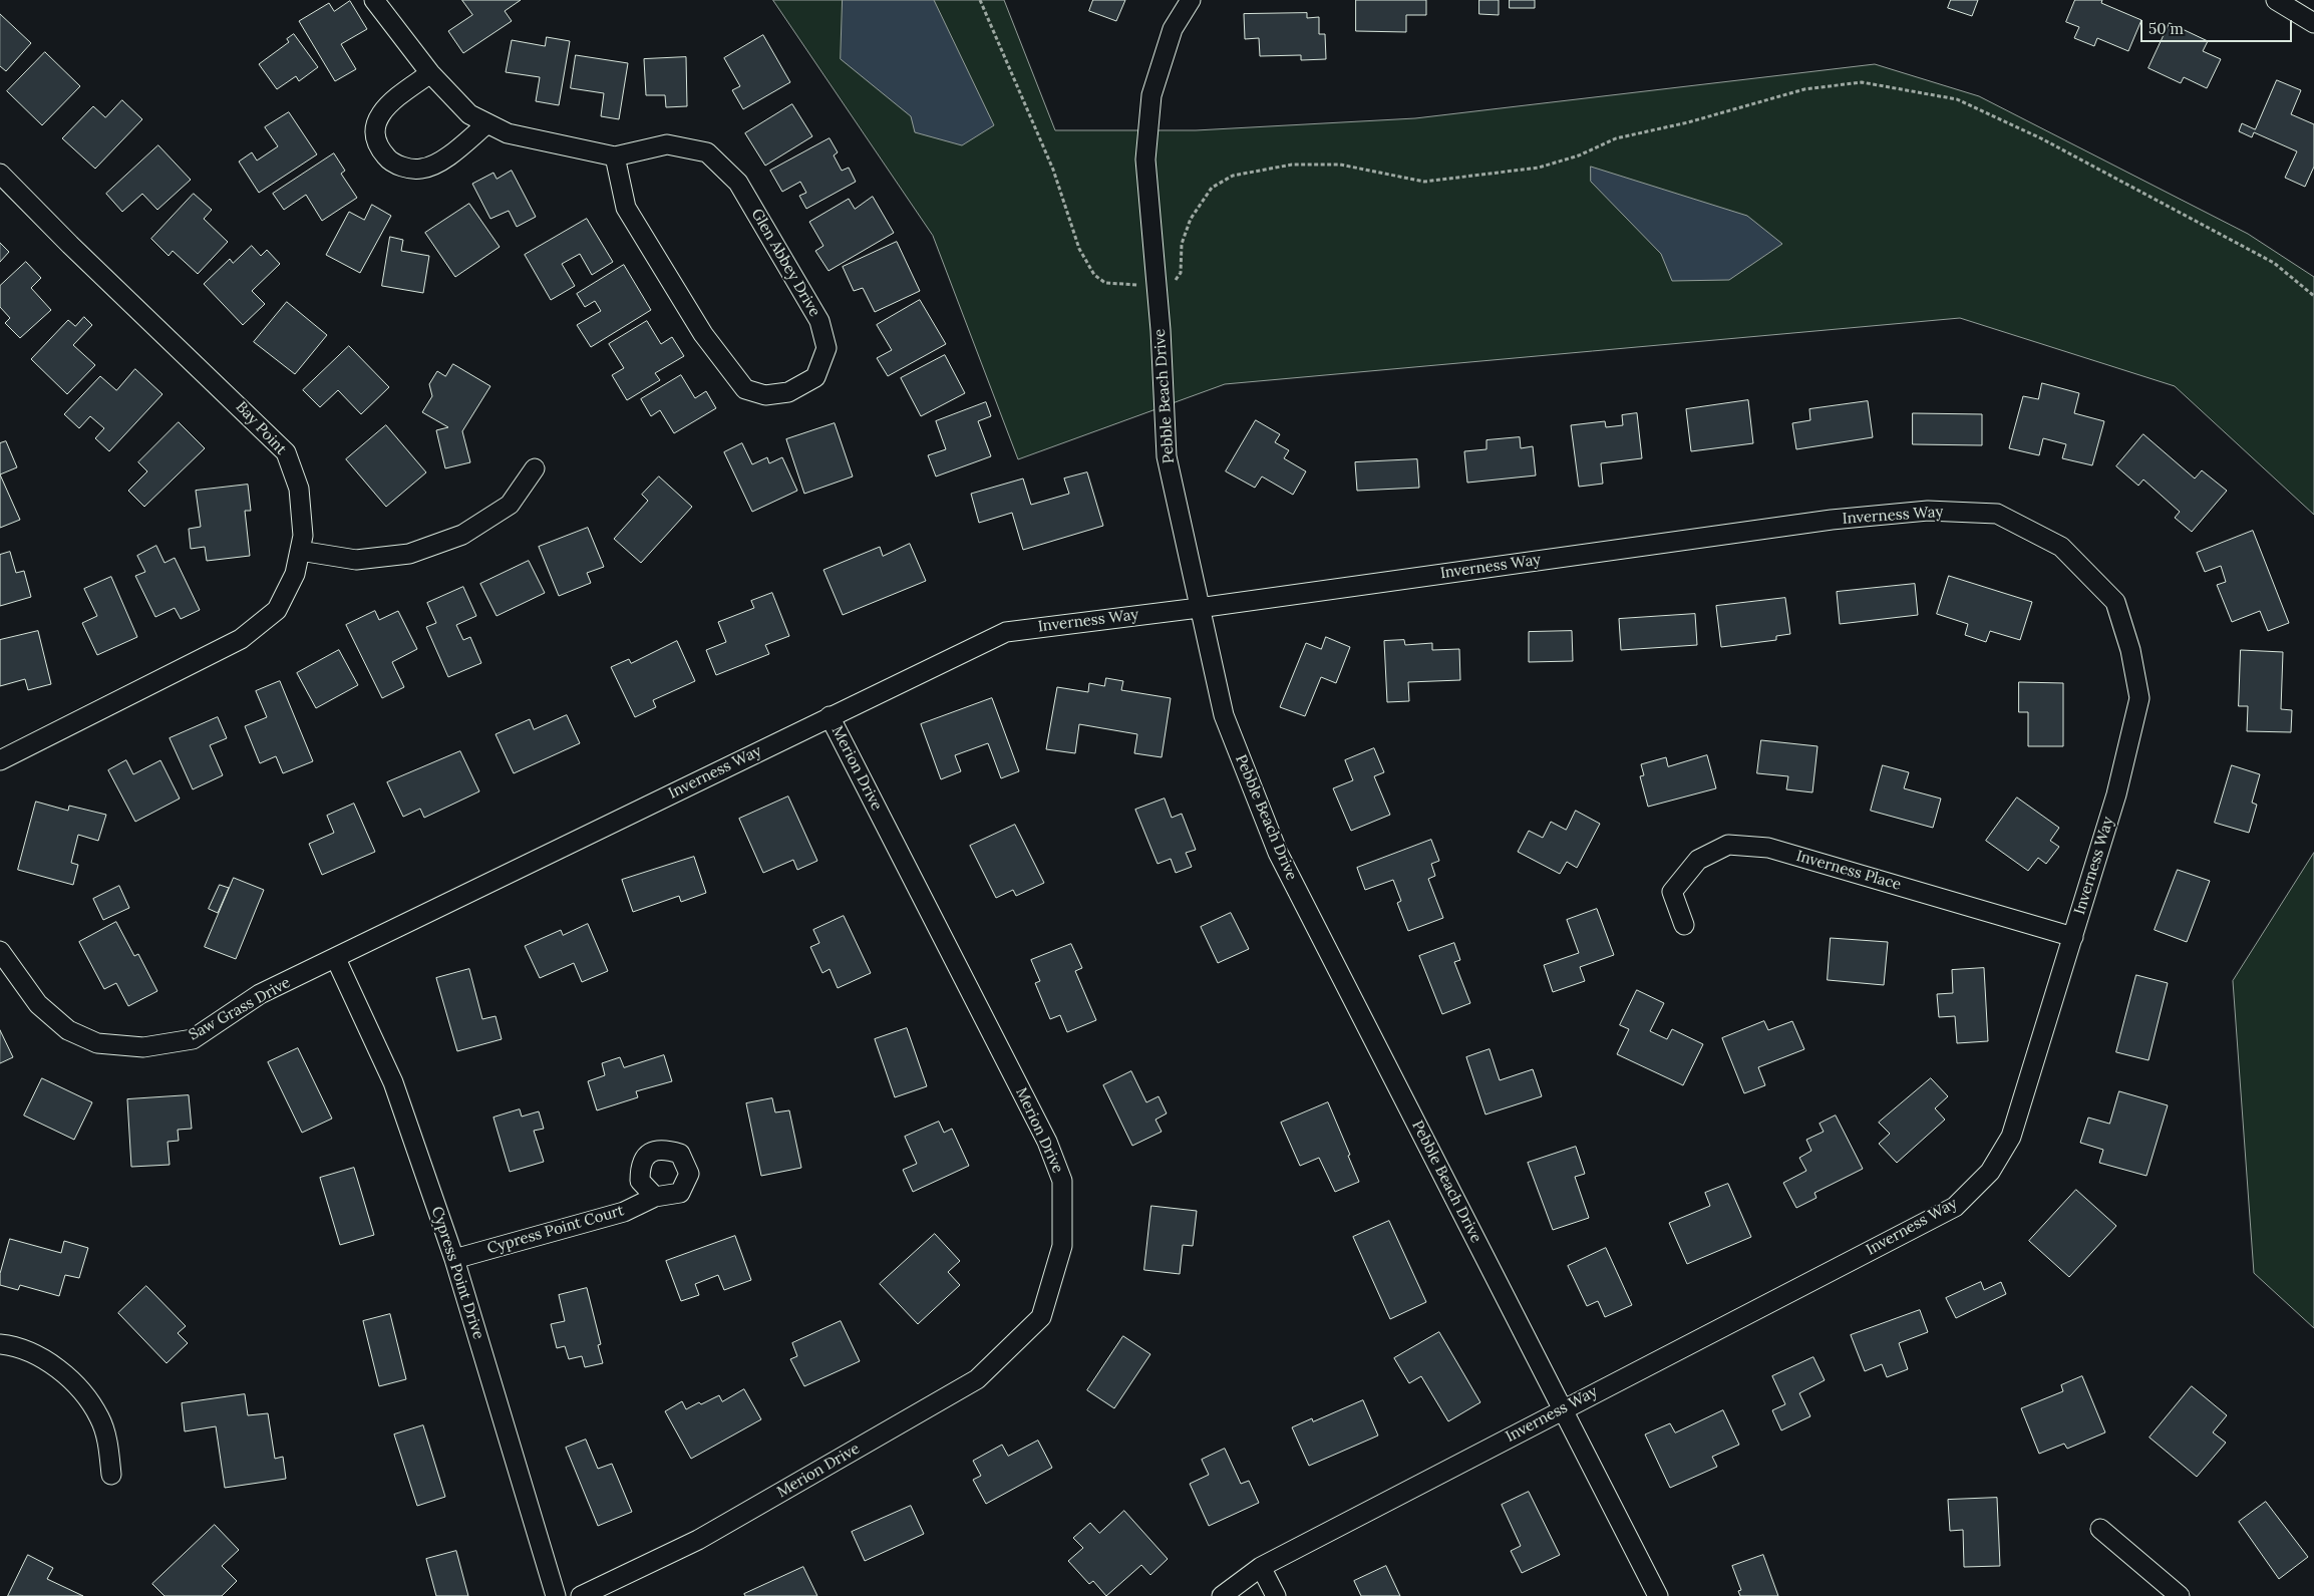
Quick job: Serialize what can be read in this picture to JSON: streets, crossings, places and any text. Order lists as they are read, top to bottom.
{
  "streets": {
    "street": [
      "Glen Abbey Drive",
      "Pebble Beach Drive",
      "Bay Point",
      "Inverness Way",
      "Merion Drive",
      "Inverness Place",
      "Saw Grass Drive",
      "Cypress Point Court",
      "Cypress Point Drive"
    ]
  },
  "crossings": [
    ["Pebble Beach Drive", "Inverness Way"],
    ["Inverness Way", "Merion Drive"],
    ["Inverness Way", "Inverness Place"],
    ["Inverness Way", "Saw Grass Drive"],
    ["Inverness Way", "Cypress Point Drive"],
    ["Saw Grass Drive", "Cypress Point Drive"],
    ["Cypress Point Court", "Cypress Point Drive"]
  ],
  "scale_bar": "50 m"
}
